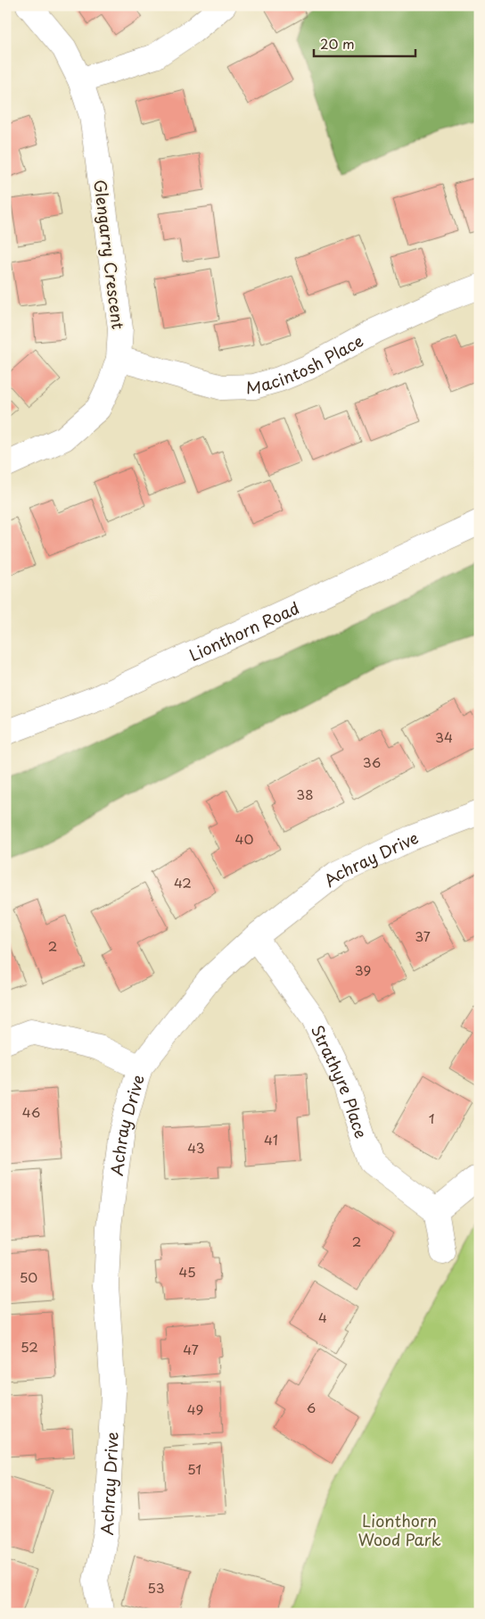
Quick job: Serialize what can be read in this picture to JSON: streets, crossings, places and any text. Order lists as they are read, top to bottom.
{
  "streets": {
    "street": [
      "Glengarry Crescent",
      "Macintosh Place",
      "Lionthorn Road",
      "Achray Drive",
      "Strathyre Place"
    ]
  },
  "crossings": [
    ["Glengarry Crescent", "Macintosh Place"],
    ["Achray Drive", "Strathyre Place"]
  ],
  "parks": ["Lionthorn Wood Park"],
  "house_numbers": [
    "34",
    "36",
    "38",
    "40",
    "42",
    "37",
    "2",
    "39",
    "46",
    "1",
    "41",
    "43",
    "2",
    "45",
    "50",
    "4",
    "52",
    "47",
    "6",
    "49",
    "51",
    "53"
  ],
  "scale_bar": "20 m"
}
